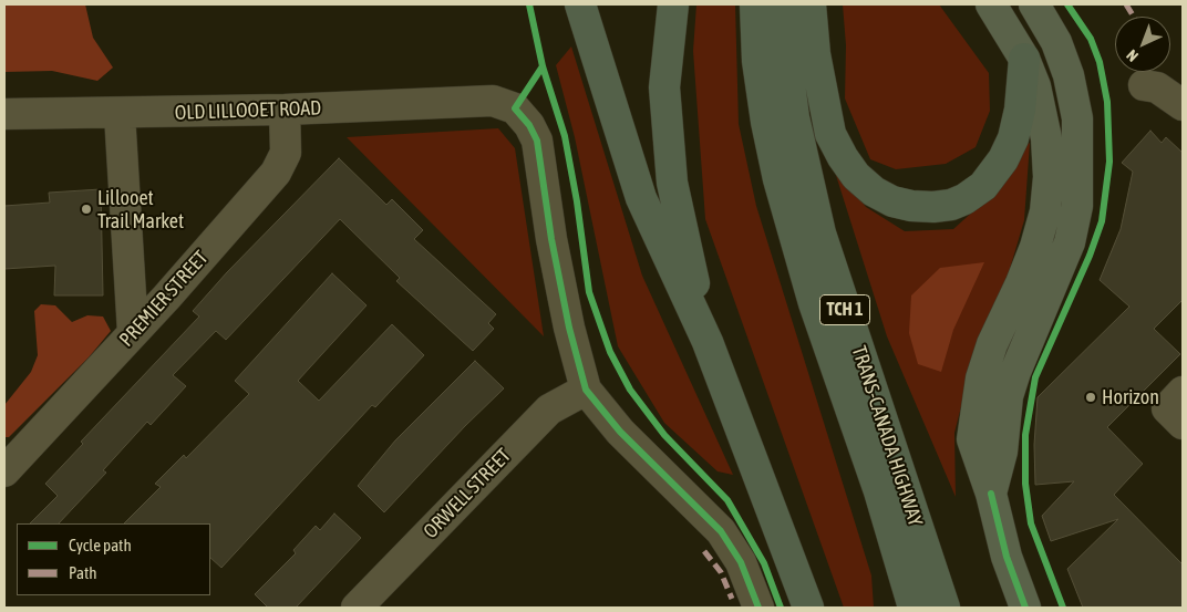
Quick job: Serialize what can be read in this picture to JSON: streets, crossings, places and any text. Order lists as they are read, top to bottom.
{
  "streets": {
    "highway": ["TCH 1", "TRANS-CANADA HIGHWAY"],
    "street": ["OLD LILLOOET ROAD", "PREMIER STREET", "ORWELL STREET"]
  },
  "crossings": [
    ["OLD LILLOOET ROAD", "PREMIER STREET"],
    ["OLD LILLOOET ROAD", "ORWELL STREET"]
  ],
  "places": ["Lillooet Trail Market", "Horizon"],
  "legend": ["Cycle path", "Path"],
  "north": "bottom left"
}
